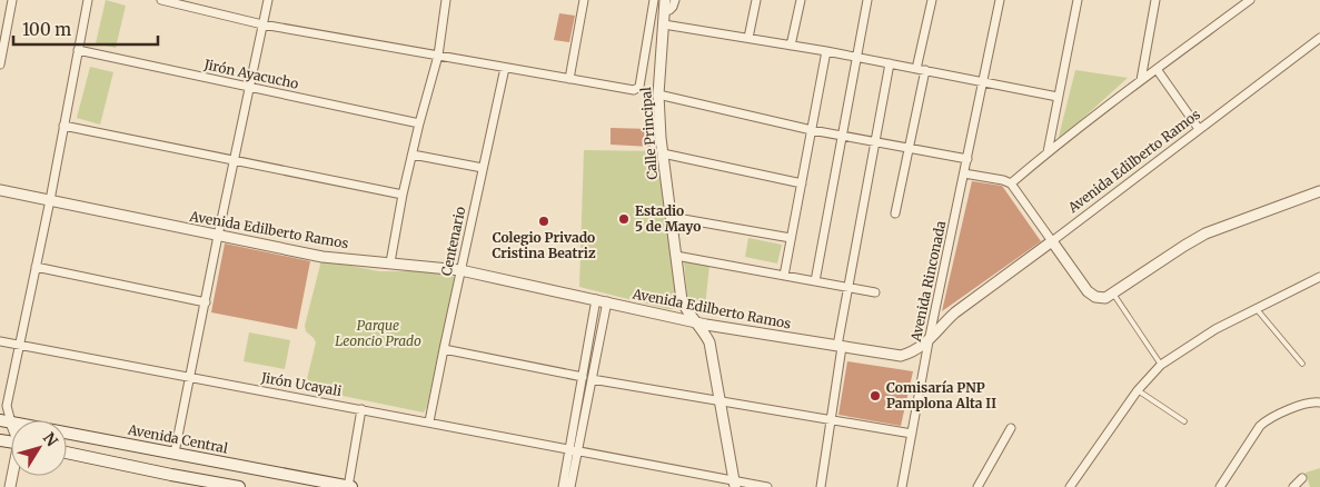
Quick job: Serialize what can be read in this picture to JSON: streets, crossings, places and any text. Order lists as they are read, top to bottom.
{
  "streets": {
    "main road": ["Avenida Central"],
    "street": [
      "Jirón Ayacucho",
      "Calle Principal",
      "Avenida Edilberto Ramos",
      "Centenario",
      "Avenida Rinconada",
      "Jirón Ucayali"
    ]
  },
  "crossings": [
    ["Calle Principal", "Avenida Edilberto Ramos"],
    ["Calle Principal", "Jirón Ucayali"],
    ["Avenida Edilberto Ramos", "Centenario"],
    ["Avenida Edilberto Ramos", "Avenida Rinconada"],
    ["Centenario", "Jirón Ucayali"]
  ],
  "parks": ["Parque Leoncio Prado"],
  "places": ["Estadio 5 de Mayo", "Colegio Privado Cristina Beatriz", "Comisaría PNP Pamplona Alta II"],
  "scale_bar": "100 m",
  "north": "top right"
}
